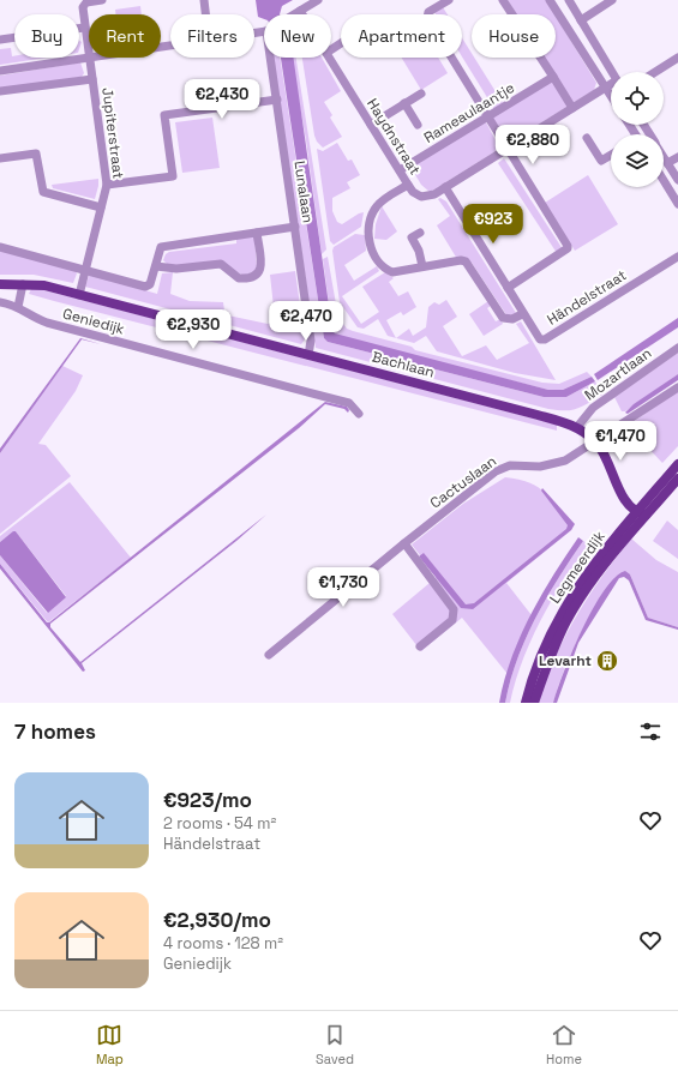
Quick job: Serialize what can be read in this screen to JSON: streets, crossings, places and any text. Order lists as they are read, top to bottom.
{
  "streets": {
    "main road": ["Bachlaan", "Legmeerdijk"],
    "street": [
      "Rameaulaantje",
      "Jupiterstraat",
      "Haydnstraat",
      "Lunalaan",
      "Händelstraat",
      "Geniedijk",
      "Mozartlaan",
      "Cactuslaan"
    ]
  },
  "crossings": [
    ["Rameaulaantje", "Haydnstraat"],
    ["Jupiterstraat", "Bachlaan"],
    ["Haydnstraat", "Händelstraat"],
    ["Lunalaan", "Bachlaan"],
    ["Bachlaan", "Mozartlaan"],
    ["Bachlaan", "Cactuslaan"],
    ["Bachlaan", "Legmeerdijk"]
  ],
  "places": {
    "building": ["Levarht"]
  },
  "page": {
    "chip": [
      "Buy",
      "Rent",
      "Filters",
      "New",
      "Apartment",
      "House"
    ],
    "price": [
      "€2,430",
      "€2,880",
      "€923",
      "€2,470",
      "€2,930",
      "€1,470",
      "€1,730"
    ],
    "heading": "7 homes",
    "list": [
      {
        "name": "€923/mo",
        "note": "2 rooms · 54 m² · Händelstraat"
      },
      {
        "name": "€2,930/mo",
        "note": "4 rooms · 128 m² · Geniedijk"
      }
    ],
    "tabs": ["Map", "Saved", "Home"]
  }
}
